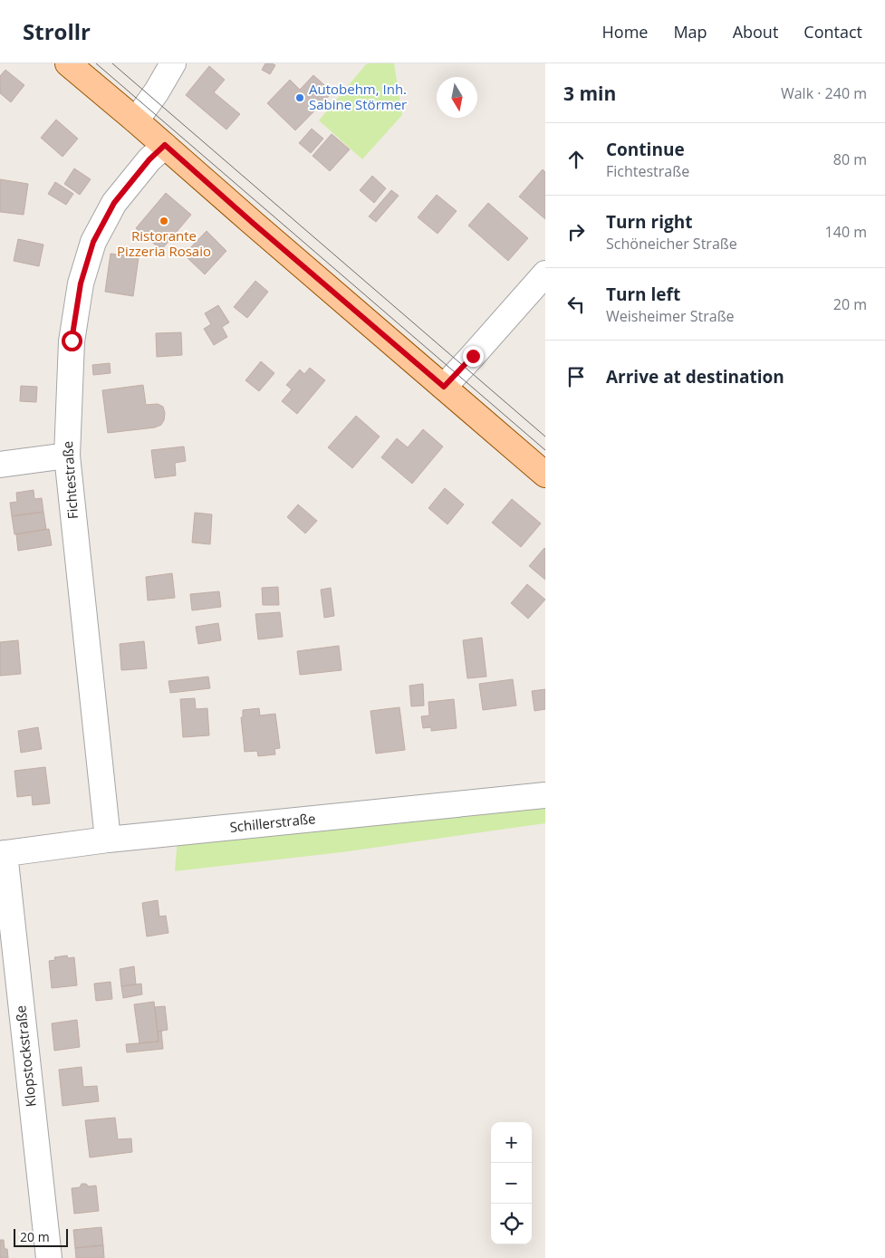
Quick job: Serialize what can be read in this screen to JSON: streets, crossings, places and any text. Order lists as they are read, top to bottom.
{
  "streets": {
    "street": ["Fichtestraße", "Schillerstraße", "Klopstockstraße"]
  },
  "crossings": [
    ["Fichtestraße", "Schillerstraße"],
    ["Schillerstraße", "Klopstockstraße"]
  ],
  "places": ["Autobehm, Inh. Sabine Störmer", "Ristorante Pizzeria Rosaio"],
  "scale_bar": "20 m",
  "north": "bottom",
  "page": {
    "header": "Strollr",
    "nav": [
      "Home",
      "Map",
      "About",
      "Contact"
    ],
    "heading": ["3 min", "Walk · 240 m"],
    "list": [
      ["Continue", "Fichtestraße", "80 m"],
      ["Turn right", "Schöneicher Straße", "140 m"],
      ["Turn left", "Weisheimer Straße", "20 m"],
      "Arrive at destination"
    ],
    "map_buttons": ["+", "−"],
    "scale": "20 m"
  }
}
